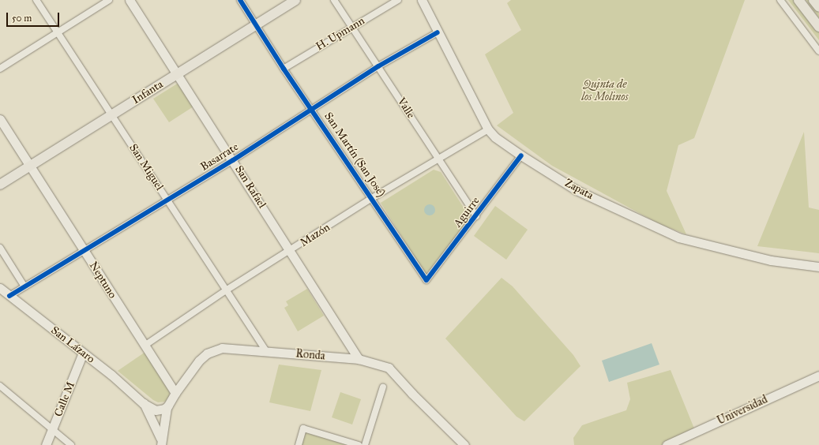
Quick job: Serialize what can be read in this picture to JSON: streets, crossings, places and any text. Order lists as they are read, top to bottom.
{
  "streets": {
    "main road": [
      "Infanta",
      "San Rafael",
      "Zapata",
      "Neptuno",
      "San Lázaro",
      "Ronda",
      "Calle M",
      "Universidad"
    ],
    "street": [
      "H. Upmann",
      "Valle",
      "San Martín (San José)",
      "Basarrate",
      "San Miguel",
      "Aguirre",
      "Mazón"
    ]
  },
  "crossings": [
    ["H. Upmann", "Valle"],
    ["H. Upmann", "San Martín (San José)"],
    ["Infanta", "San Martín (San José)"],
    ["Infanta", "San Miguel"],
    ["Infanta", "San Rafael"],
    ["Infanta", "Neptuno"],
    ["Valle", "Basarrate"],
    ["Valle", "Aguirre"],
    ["Valle", "Mazón"],
    ["San Martín (San José)", "Basarrate"],
    ["San Martín (San José)", "Aguirre"],
    ["San Martín (San José)", "Mazón"],
    ["Basarrate", "San Miguel"],
    ["Basarrate", "San Rafael"],
    ["Basarrate", "Zapata"],
    ["Basarrate", "Neptuno"],
    ["Basarrate", "San Lázaro"],
    ["San Miguel", "Mazón"],
    ["San Miguel", "Ronda"],
    ["San Rafael", "Mazón"],
    ["San Rafael", "Ronda"],
    ["Zapata", "Aguirre"],
    ["Zapata", "Mazón"],
    ["Mazón", "Neptuno"],
    ["Neptuno", "Ronda"],
    ["San Lázaro", "Ronda"],
    ["San Lázaro", "Calle M"]
  ],
  "parks": ["Quinta de los Molinos"],
  "scale_bar": "50 m"
}
